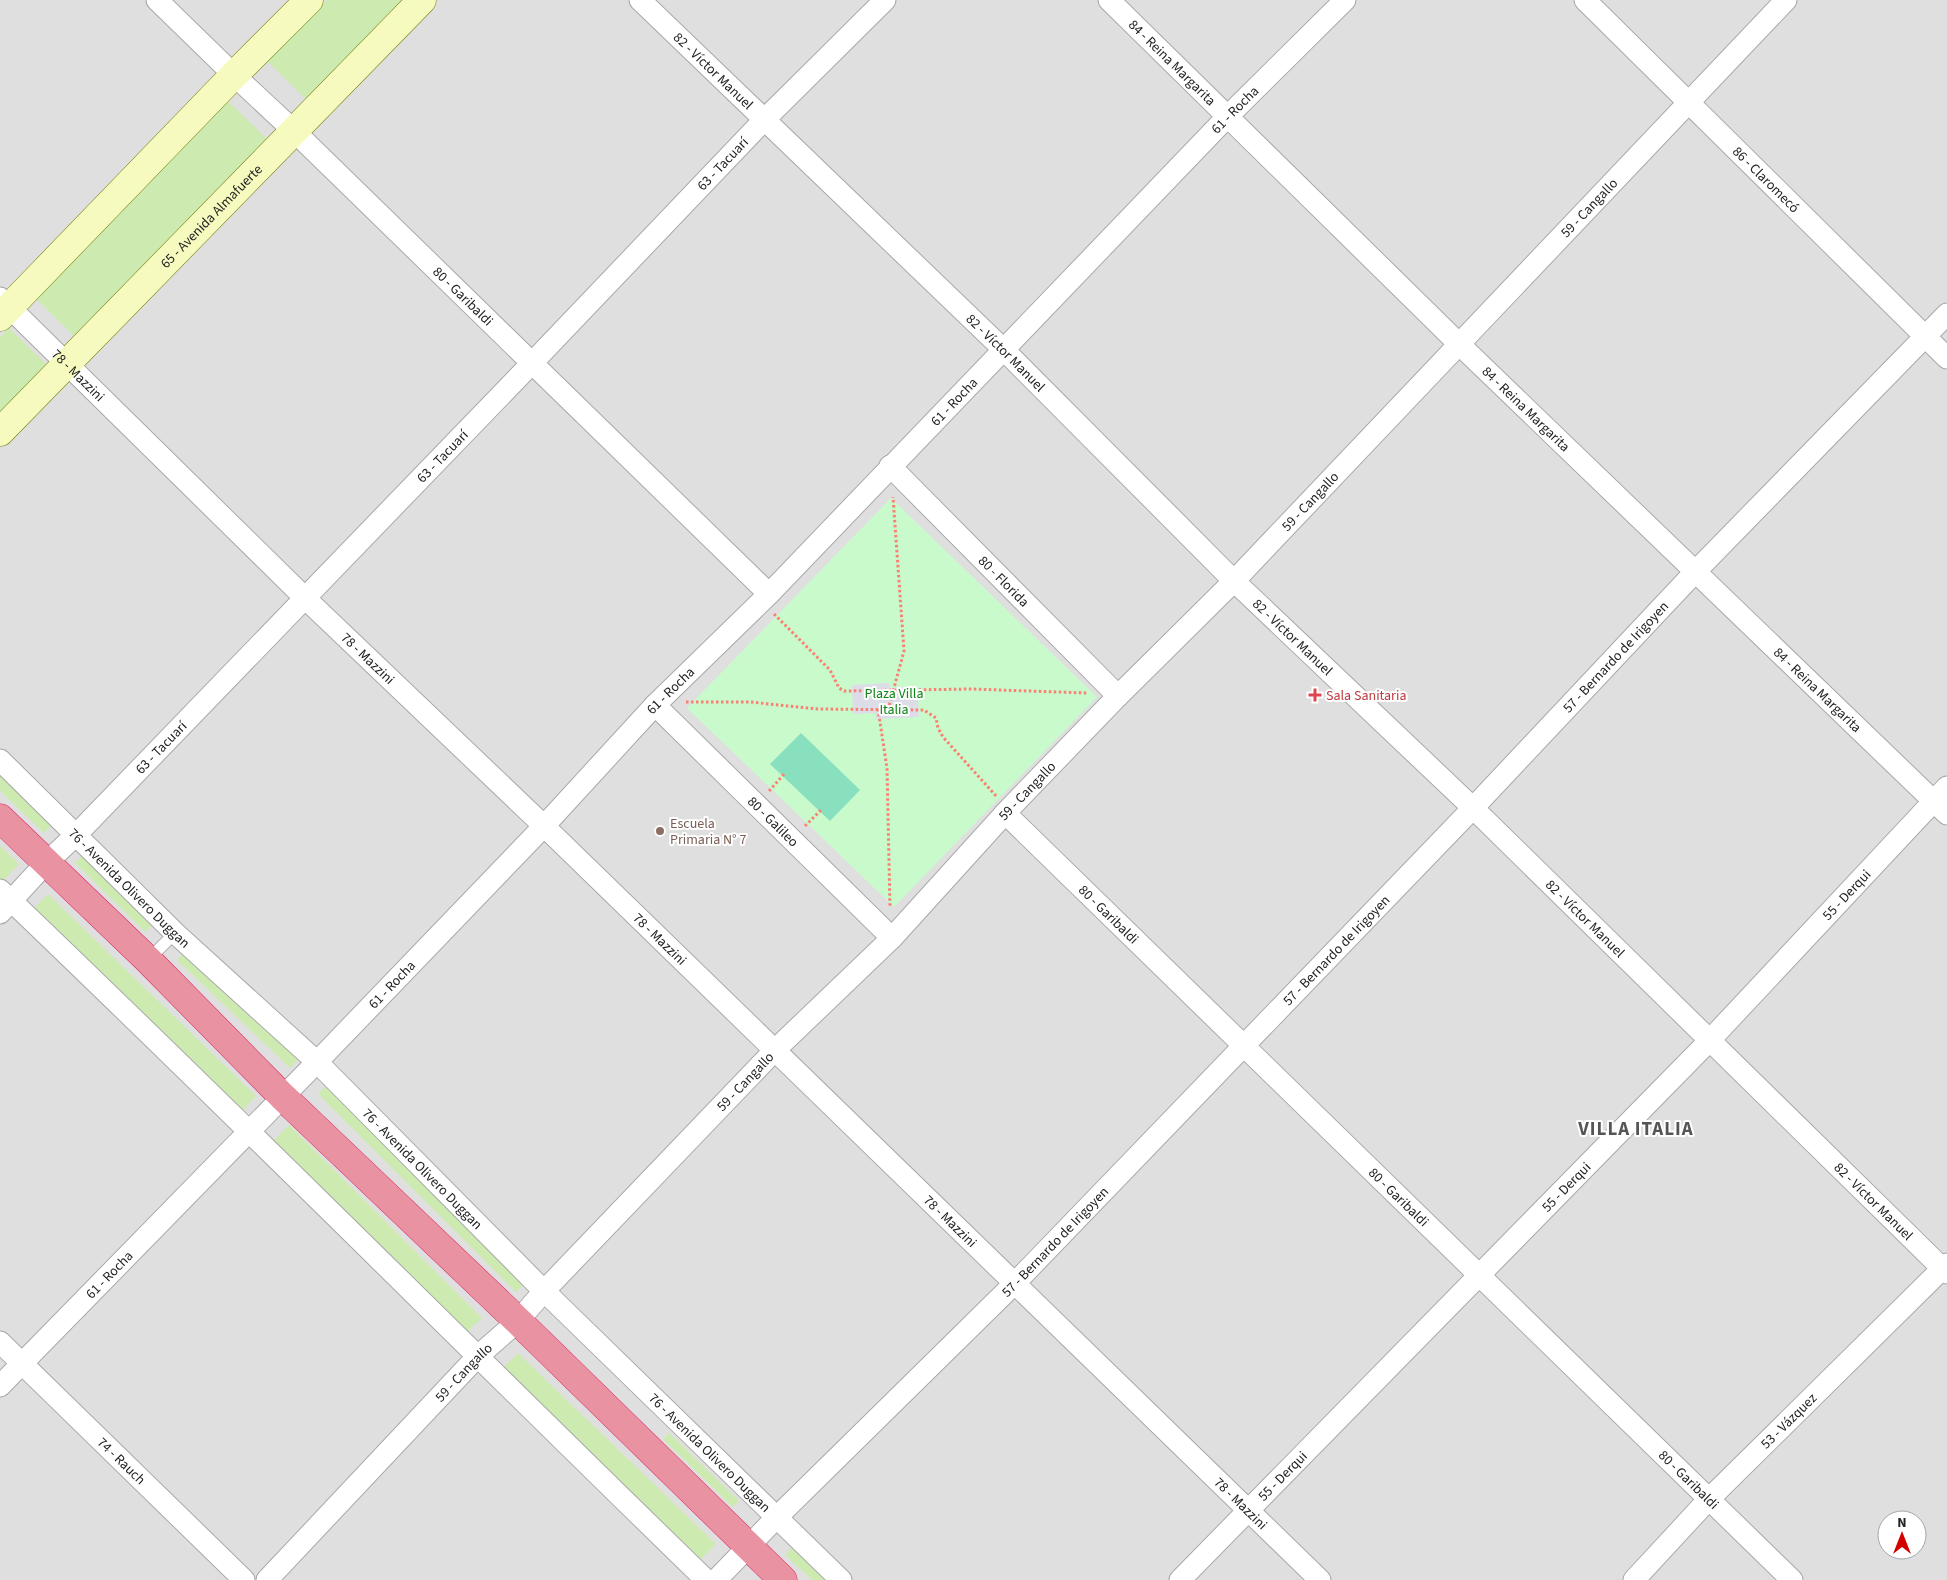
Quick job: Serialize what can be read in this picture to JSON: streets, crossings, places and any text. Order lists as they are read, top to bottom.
{
  "streets": {
    "main road": ["65 - Avenida Almafuerte"],
    "street": [
      "84 - Reina Margarita",
      "82 - Víctor Manuel",
      "61 - Rocha",
      "63 - Tacuarí",
      "86 - Claromecó",
      "59 - Cangallo",
      "80 - Garibaldi",
      "78 - Mazzini",
      "80 - Florida",
      "57 - Bernardo de Irigoyen",
      "80 - Galileo",
      "76 - Avenida Olivero Duggan",
      "55 - Derqui",
      "53 - Vázquez",
      "74 - Rauch"
    ]
  },
  "crossings": [
    ["84 - Reina Margarita", "61 - Rocha"],
    ["84 - Reina Margarita", "59 - Cangallo"],
    ["84 - Reina Margarita", "57 - Bernardo de Irigoyen"],
    ["84 - Reina Margarita", "55 - Derqui"],
    ["82 - Víctor Manuel", "61 - Rocha"],
    ["82 - Víctor Manuel", "63 - Tacuarí"],
    ["82 - Víctor Manuel", "59 - Cangallo"],
    ["82 - Víctor Manuel", "57 - Bernardo de Irigoyen"],
    ["82 - Víctor Manuel", "55 - Derqui"],
    ["82 - Víctor Manuel", "53 - Vázquez"],
    ["61 - Rocha", "80 - Garibaldi"],
    ["61 - Rocha", "78 - Mazzini"],
    ["61 - Rocha", "80 - Florida"],
    ["61 - Rocha", "80 - Galileo"],
    ["61 - Rocha", "76 - Avenida Olivero Duggan"],
    ["61 - Rocha", "74 - Rauch"],
    ["63 - Tacuarí", "80 - Garibaldi"],
    ["63 - Tacuarí", "78 - Mazzini"],
    ["63 - Tacuarí", "76 - Avenida Olivero Duggan"],
    ["86 - Claromecó", "59 - Cangallo"],
    ["86 - Claromecó", "57 - Bernardo de Irigoyen"],
    ["59 - Cangallo", "80 - Garibaldi"],
    ["59 - Cangallo", "78 - Mazzini"],
    ["59 - Cangallo", "80 - Florida"],
    ["59 - Cangallo", "80 - Galileo"],
    ["59 - Cangallo", "76 - Avenida Olivero Duggan"],
    ["65 - Avenida Almafuerte", "80 - Garibaldi"],
    ["65 - Avenida Almafuerte", "78 - Mazzini"],
    ["80 - Garibaldi", "57 - Bernardo de Irigoyen"],
    ["80 - Garibaldi", "55 - Derqui"],
    ["80 - Garibaldi", "53 - Vázquez"],
    ["78 - Mazzini", "57 - Bernardo de Irigoyen"],
    ["78 - Mazzini", "55 - Derqui"],
    ["57 - Bernardo de Irigoyen", "76 - Avenida Olivero Duggan"]
  ],
  "districts": ["VILLA ITALIA"],
  "parks": ["Plaza Villa Italia"],
  "places": {
    "health": ["Sala Sanitaria"],
    "other": ["Escuela Primaria N° 7"]
  },
  "north": "top"
}
